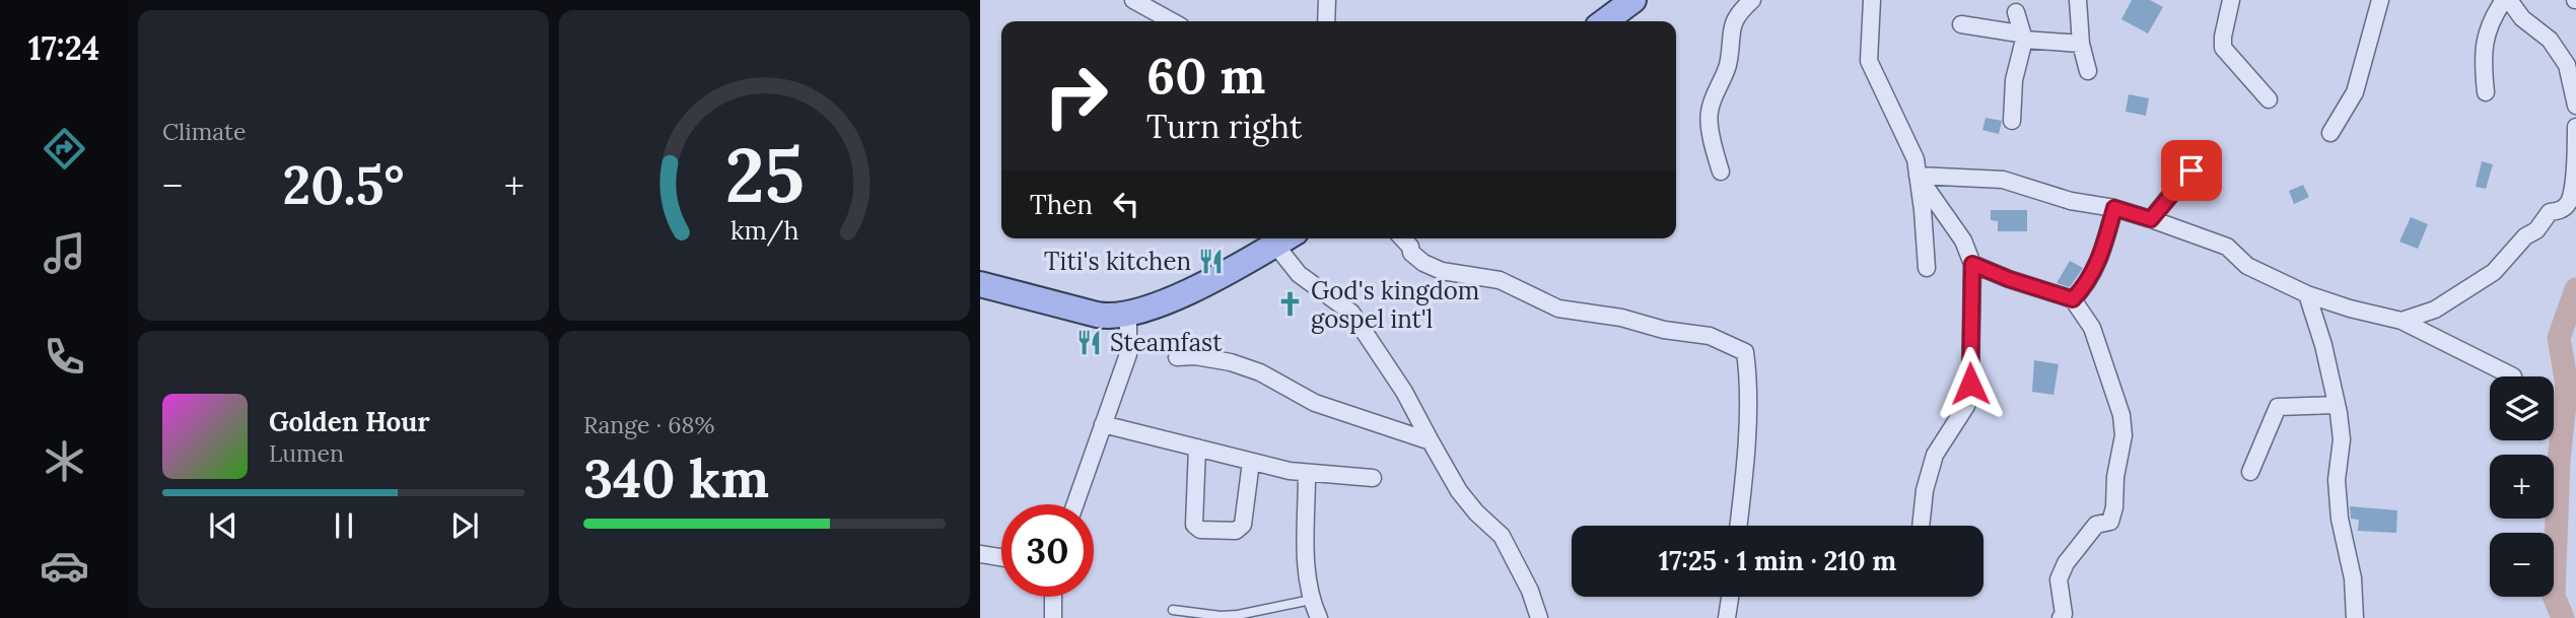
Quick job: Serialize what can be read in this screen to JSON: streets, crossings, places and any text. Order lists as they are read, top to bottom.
{
  "places": {
    "restaurant": ["Titi's kitchen", "Steamfast"],
    "church": ["God's kingdom gospel int'l"]
  },
  "page": {
    "tabs": "17:24",
    "tile": [
      "Climate",
      ["Range · 68%", "340 km"]
    ],
    "turn": ["60 m", "Turn right"],
    "heat": ["−", "20.5°", "+"],
    "then": "Then",
    "map_buttons": ["+", "−"],
    "song": ["Golden Hour", "Lumen"],
    "limit": "30",
    "trip": "17:25 · 1 min · 210 m",
    "gauge": ["25", "km/h"]
  }
}
